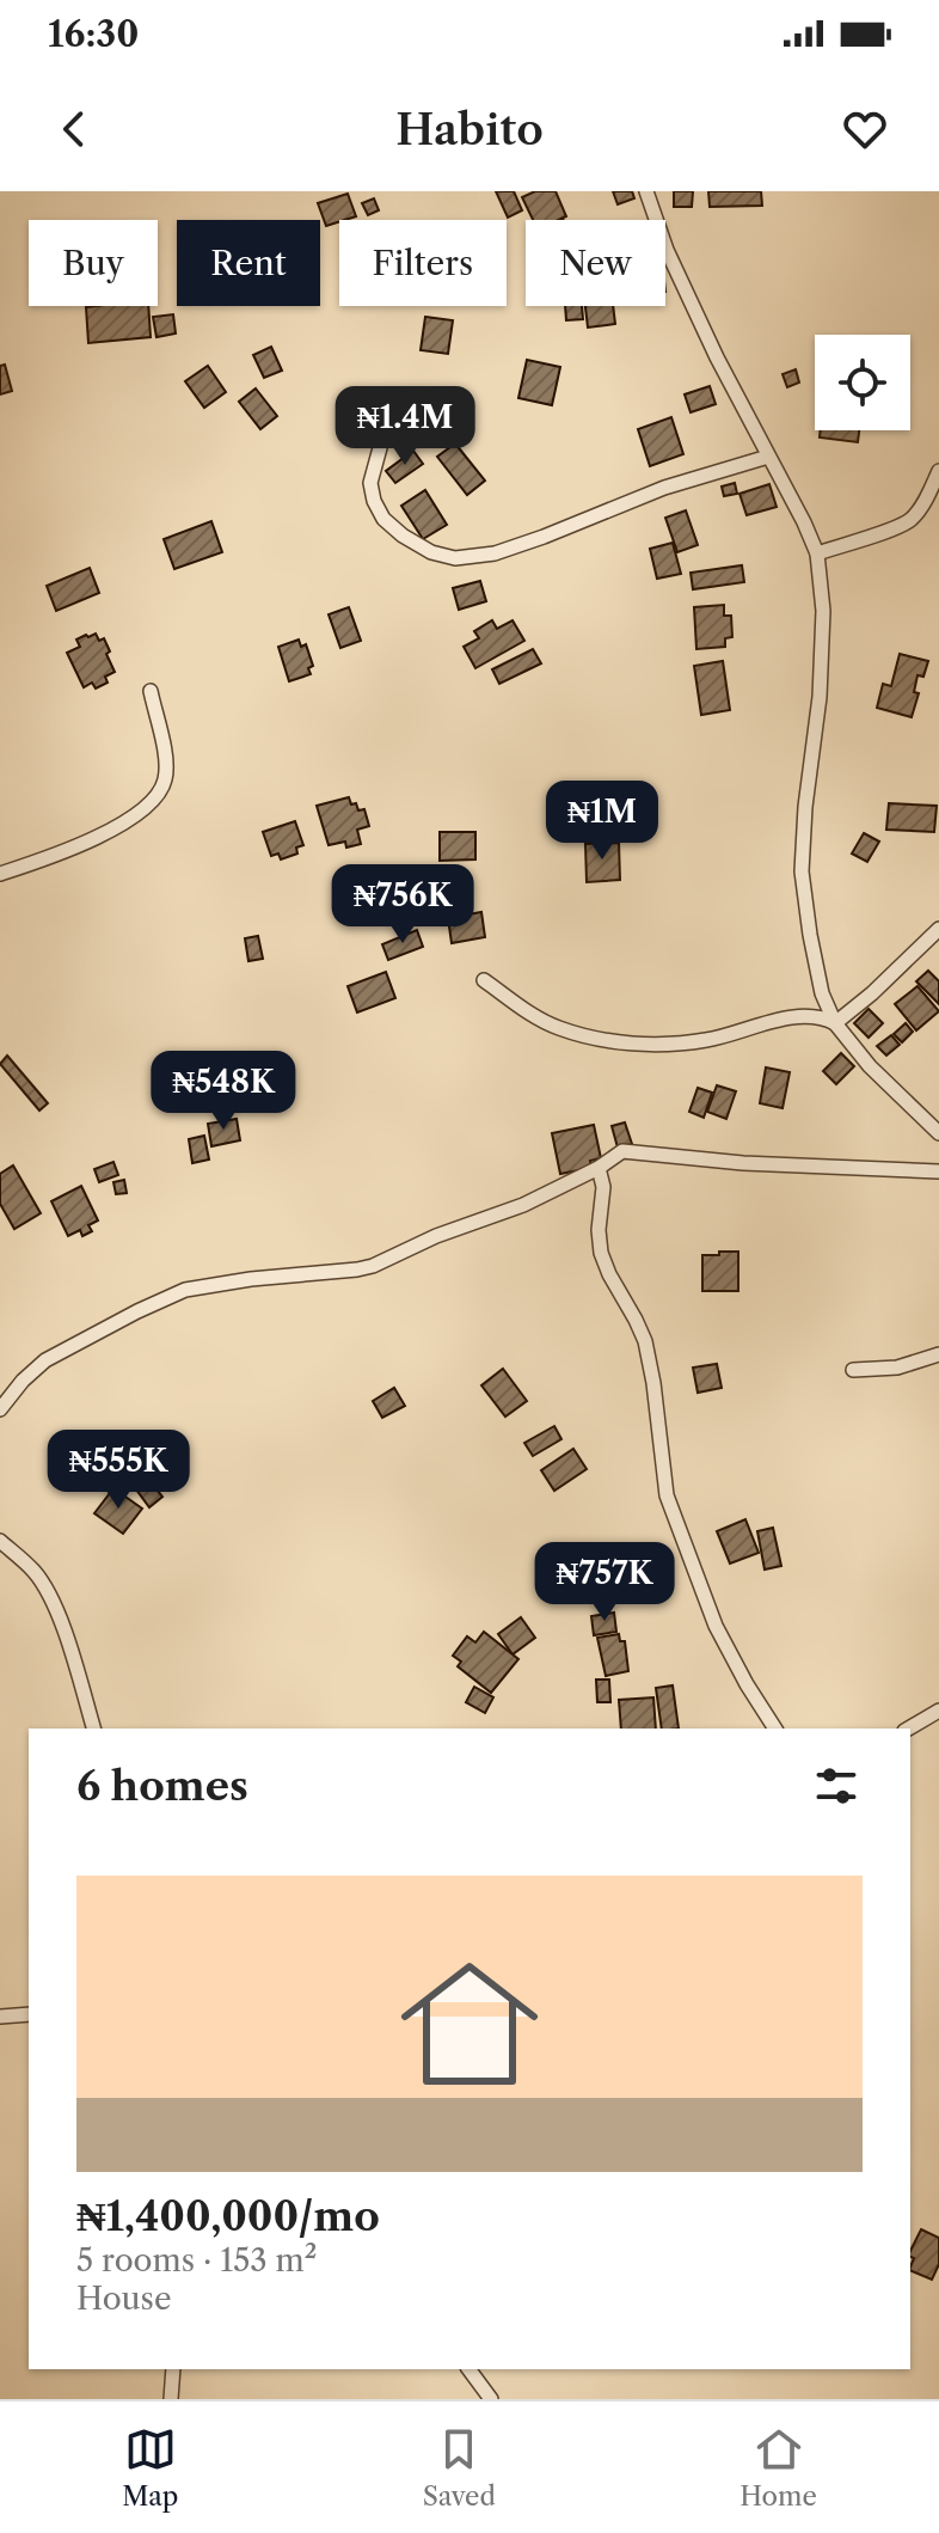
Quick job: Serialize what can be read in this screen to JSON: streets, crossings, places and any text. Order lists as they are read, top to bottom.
{
  "page": {
    "status": "16:30",
    "header": "Habito",
    "chip": [
      "Buy",
      "Rent",
      "Filters",
      "New"
    ],
    "price": [
      "₦1.4M",
      "₦1M",
      "₦756K",
      "₦548K",
      "₦555K",
      "₦757K"
    ],
    "heading": "6 homes",
    "list": [
      {
        "name": "₦1,400,000/mo",
        "note": "5 rooms · 153 m² · House"
      }
    ],
    "tabs": ["Map", "Saved", "Home"]
  }
}
